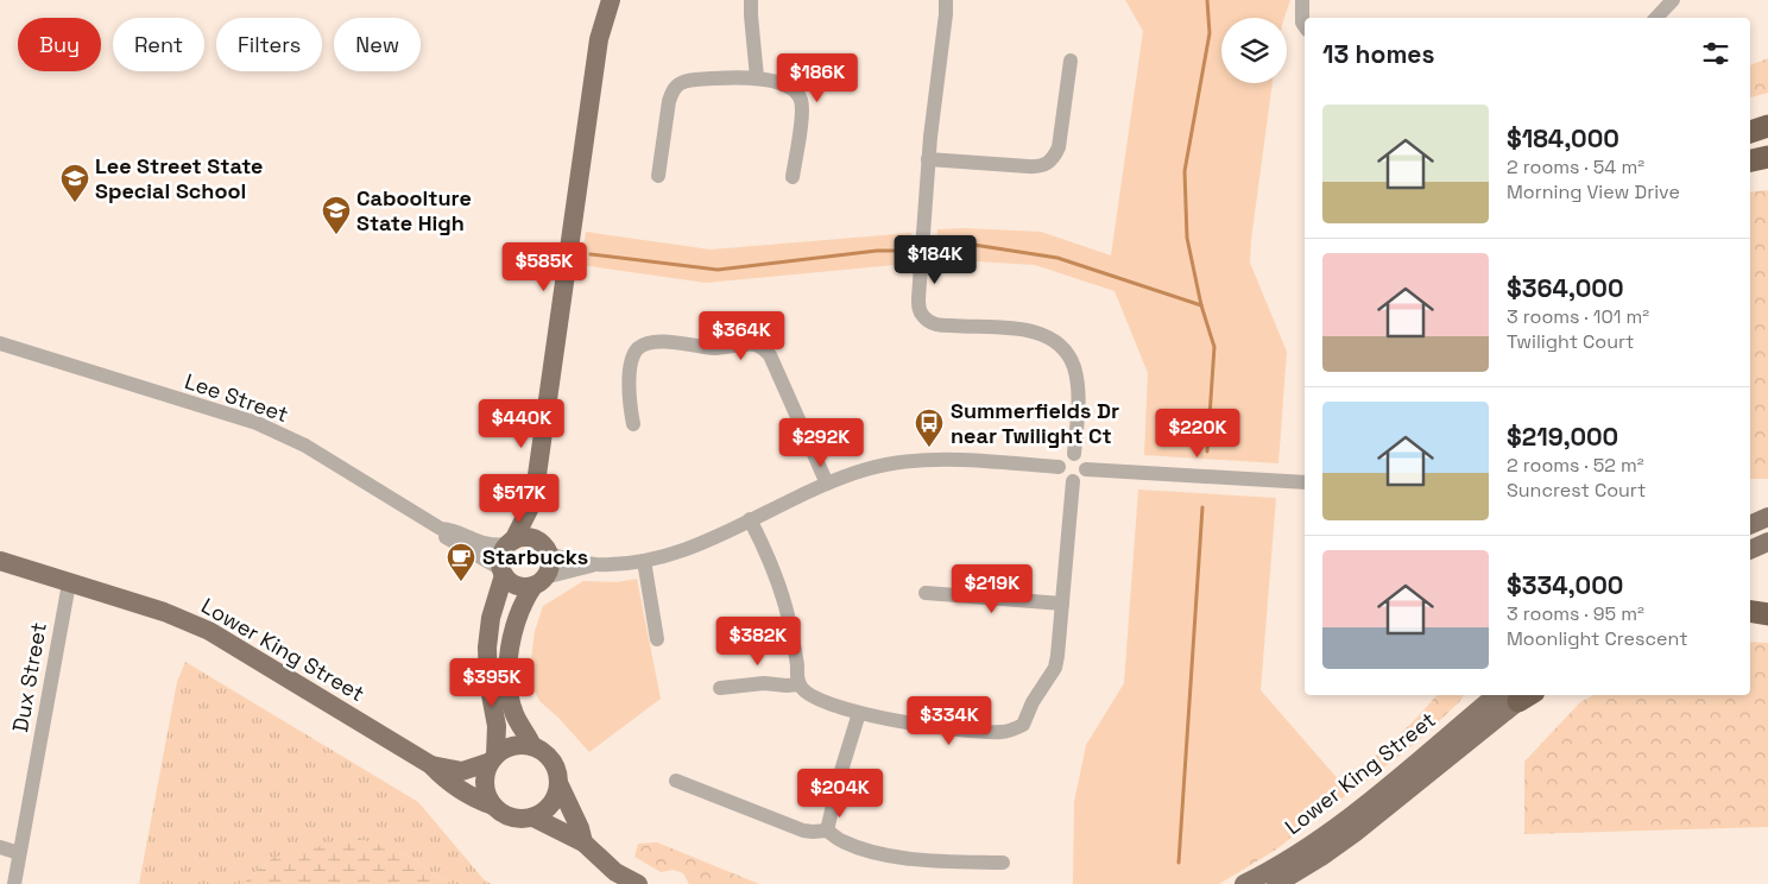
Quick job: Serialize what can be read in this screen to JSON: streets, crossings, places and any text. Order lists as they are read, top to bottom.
{
  "streets": {
    "main road": ["Lower King Street"],
    "street": ["Lee Street", "Dux Street"]
  },
  "crossings": [
    ["Lower King Street", "Dux Street"]
  ],
  "places": {
    "school or university": ["Lee Street State Special School", "Caboolture State High"],
    "bus stop": ["Summerfields Dr near Twilight Ct"],
    "cafe": ["Starbucks"]
  },
  "page": {
    "chip": [
      "Buy",
      "Rent",
      "Filters",
      "New"
    ],
    "heading": "13 homes",
    "price": [
      "$186K",
      "$184K",
      "$585K",
      "$364K",
      "$440K",
      "$220K",
      "$292K",
      "$517K",
      "$219K",
      "$382K",
      "$395K",
      "$334K",
      "$204K"
    ],
    "list": [
      {
        "name": "$184,000",
        "note": "2 rooms · 54 m² · Morning View Drive"
      },
      {
        "name": "$364,000",
        "note": "3 rooms · 101 m² · Twilight Court"
      },
      {
        "name": "$219,000",
        "note": "2 rooms · 52 m² · Suncrest Court"
      },
      {
        "name": "$334,000",
        "note": "3 rooms · 95 m² · Moonlight Crescent"
      }
    ]
  }
}
